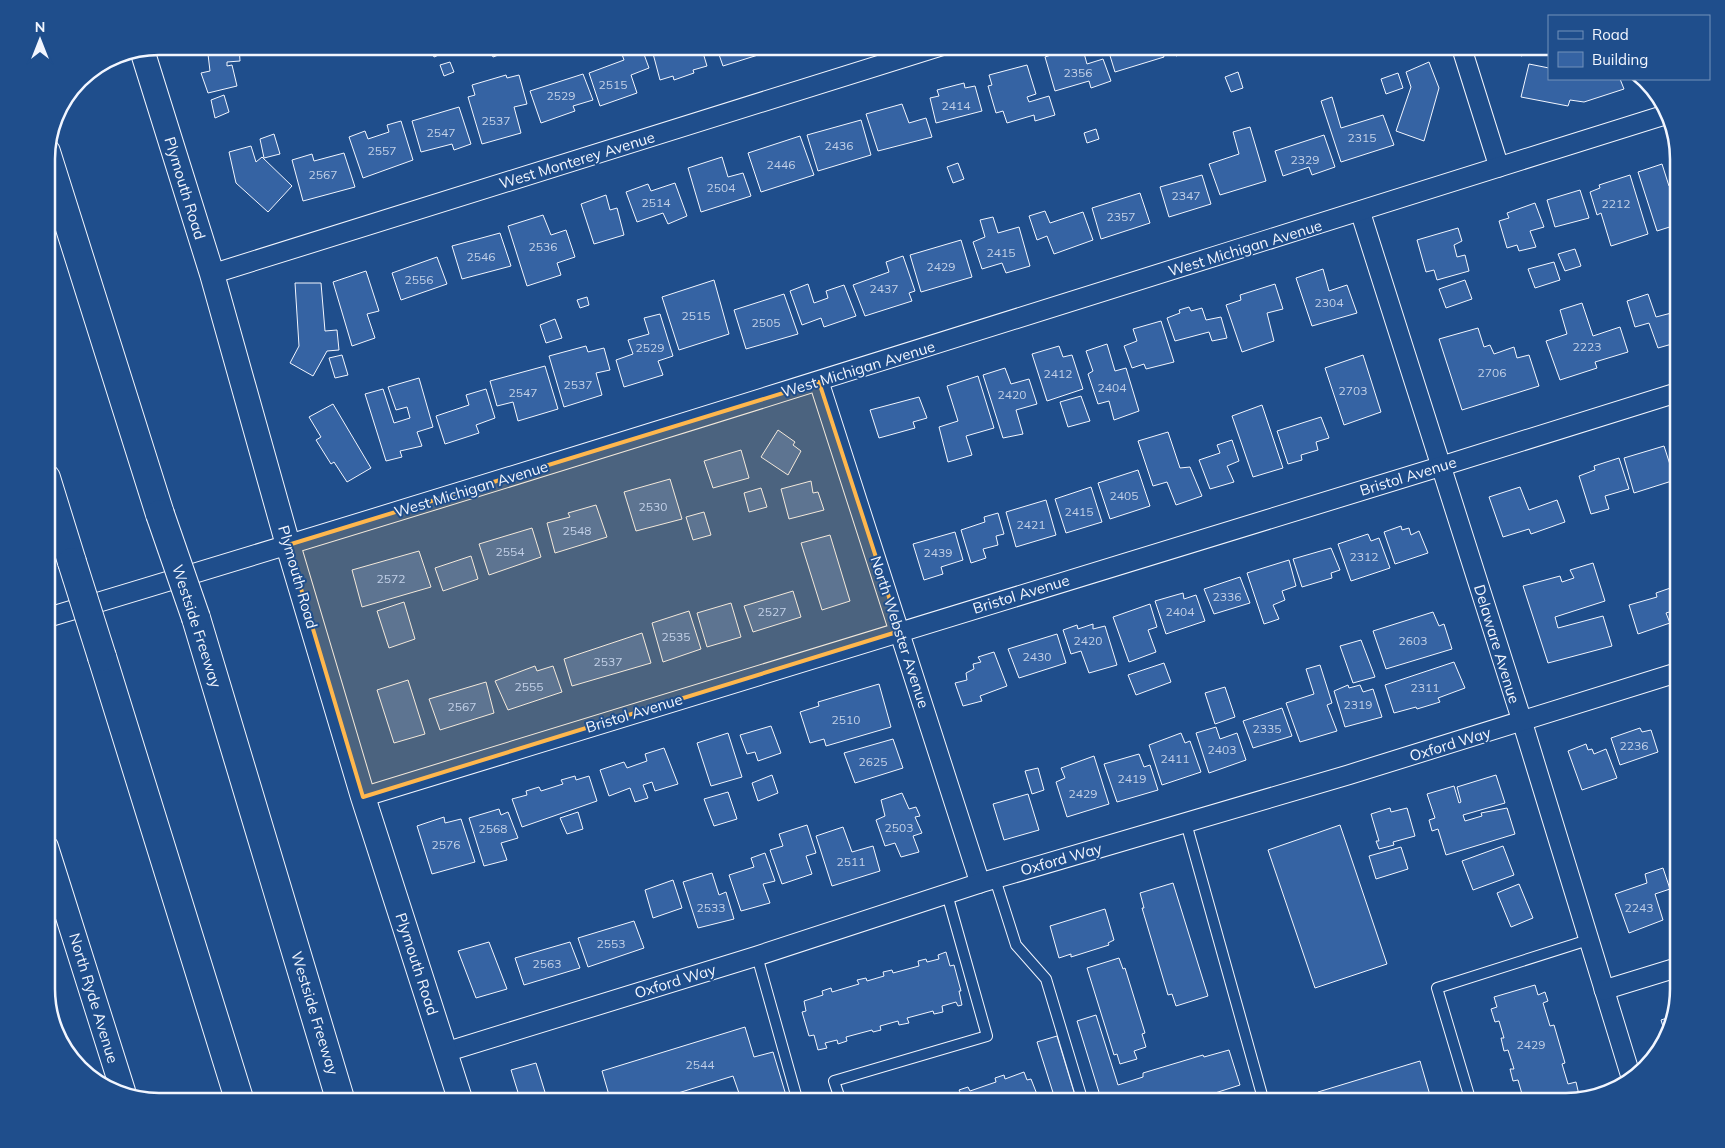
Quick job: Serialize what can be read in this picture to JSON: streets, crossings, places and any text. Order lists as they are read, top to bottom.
{
  "streets": {
    "highway": ["Westside Freeway"],
    "street": [
      "West Monterey Avenue",
      "Plymouth Road",
      "West Michigan Avenue",
      "Bristol Avenue",
      "North Webster Avenue",
      "Delaware Avenue",
      "Oxford Way",
      "North Ryde Avenue"
    ]
  },
  "crossings": [
    ["West Monterey Avenue", "Plymouth Road"],
    ["Plymouth Road", "West Michigan Avenue"],
    ["Plymouth Road", "Bristol Avenue"],
    ["Plymouth Road", "Oxford Way"],
    ["West Michigan Avenue", "North Webster Avenue"],
    ["West Michigan Avenue", "Delaware Avenue"],
    ["Bristol Avenue", "North Webster Avenue"],
    ["Bristol Avenue", "Delaware Avenue"],
    ["North Webster Avenue", "Oxford Way"],
    ["Delaware Avenue", "Oxford Way"]
  ],
  "house_numbers": [
    "2356",
    "2515",
    "2529",
    "2414",
    "2537",
    "2547",
    "2315",
    "2436",
    "2557",
    "2329",
    "2446",
    "2567",
    "2504",
    "2347",
    "2514",
    "2212",
    "2357",
    "2536",
    "2415",
    "2546",
    "2429",
    "2556",
    "2437",
    "2304",
    "2515",
    "2505",
    "2223",
    "2529",
    "2706",
    "2412",
    "2537",
    "2404",
    "2703",
    "2547",
    "2420",
    "2405",
    "2530",
    "2415",
    "2421",
    "2548",
    "2554",
    "2439",
    "2312",
    "2572",
    "2336",
    "2527",
    "2404",
    "2535",
    "2420",
    "2603",
    "2430",
    "2537",
    "2555",
    "2311",
    "2319",
    "2567",
    "2510",
    "2335",
    "2236",
    "2403",
    "2411",
    "2625",
    "2419",
    "2429",
    "2503",
    "2568",
    "2576",
    "2511",
    "2533",
    "2243",
    "2553",
    "2563",
    "2429",
    "2544"
  ],
  "legend": ["Road", "Building"],
  "north": "top"
}
